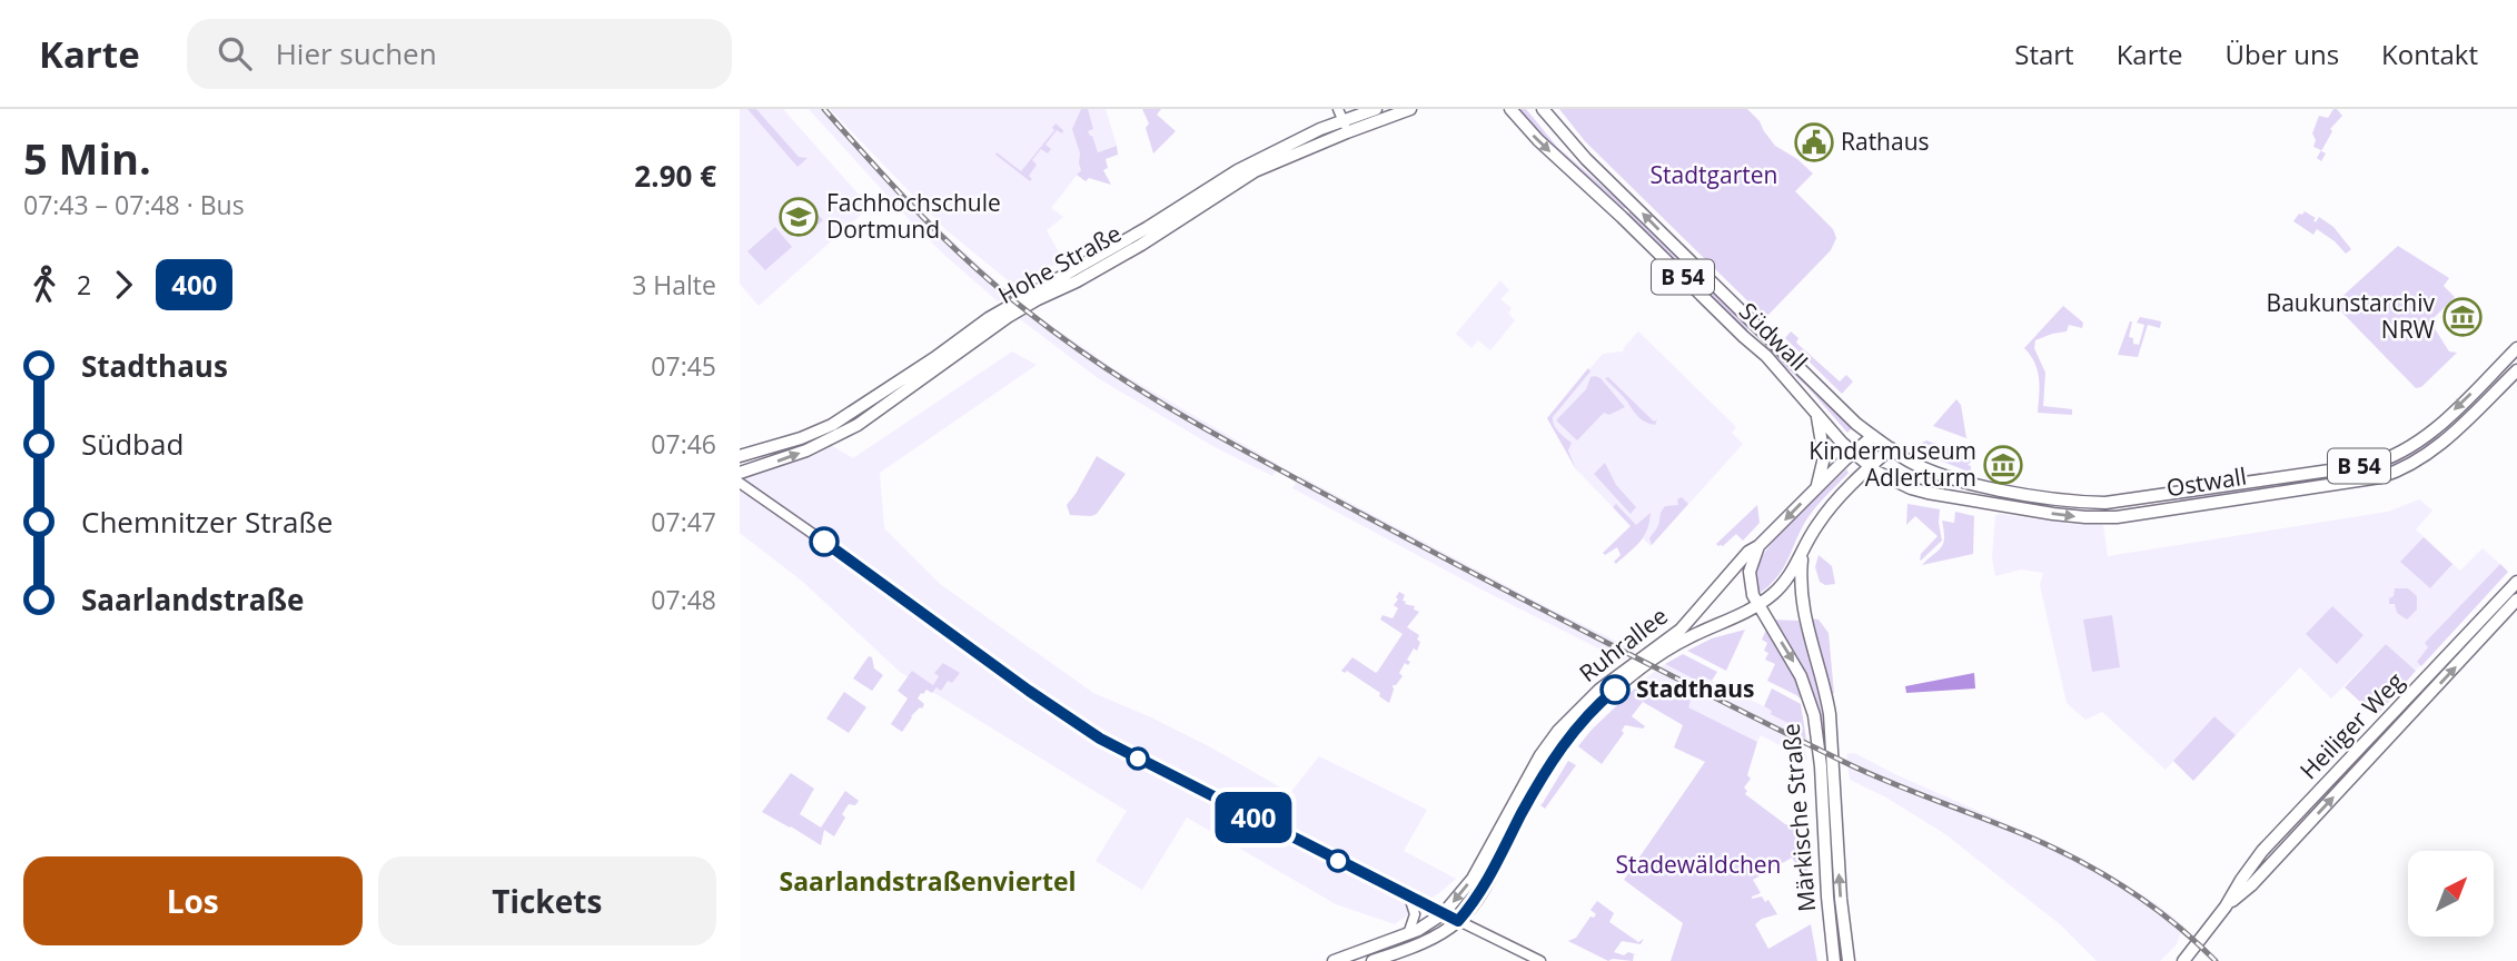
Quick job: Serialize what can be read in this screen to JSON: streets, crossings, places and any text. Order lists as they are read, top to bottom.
{
  "streets": {
    "main road": [
      "Hohe Straße",
      "B 54",
      "Südwall",
      "Ostwall",
      "Ruhrallee",
      "Heiliger Weg",
      "Märkische Straße"
    ]
  },
  "crossings": [
    ["Südwall", "Ostwall"],
    ["Südwall", "Ruhrallee"],
    ["Ostwall", "Ruhrallee"],
    ["Ruhrallee", "Märkische Straße"]
  ],
  "districts": ["Saarlandstraßenviertel"],
  "parks": ["Stadtgarten", "Stadewäldchen"],
  "places": {
    "public building": ["Rathaus"],
    "school or university": ["Fachhochschule Dortmund"],
    "museum": ["Baukunstarchiv NRW", "Kindermuseum Adlerturm"],
    "other": ["Stadthaus"]
  },
  "lines": ["bus line 400"],
  "north": "top right",
  "page": {
    "header": "Karte",
    "search": "Hier suchen",
    "nav": [
      "Start",
      "Karte",
      "Über uns",
      "Kontakt"
    ],
    "heading": ["5 Min.", "07:43 – 07:48 · Bus", "2.90 €"],
    "on_map": "400",
    "legs": ["2", "400", "3 Halte"],
    "list": [
      {
        "name": "Stadthaus",
        "value": "07:45"
      },
      {
        "name": "Südbad",
        "value": "07:46"
      },
      {
        "name": "Chemnitzer Straße",
        "value": "07:47"
      },
      {
        "name": "Saarlandstraße",
        "value": "07:48"
      }
    ],
    "buttons": ["Los", "Tickets"]
  }
}
